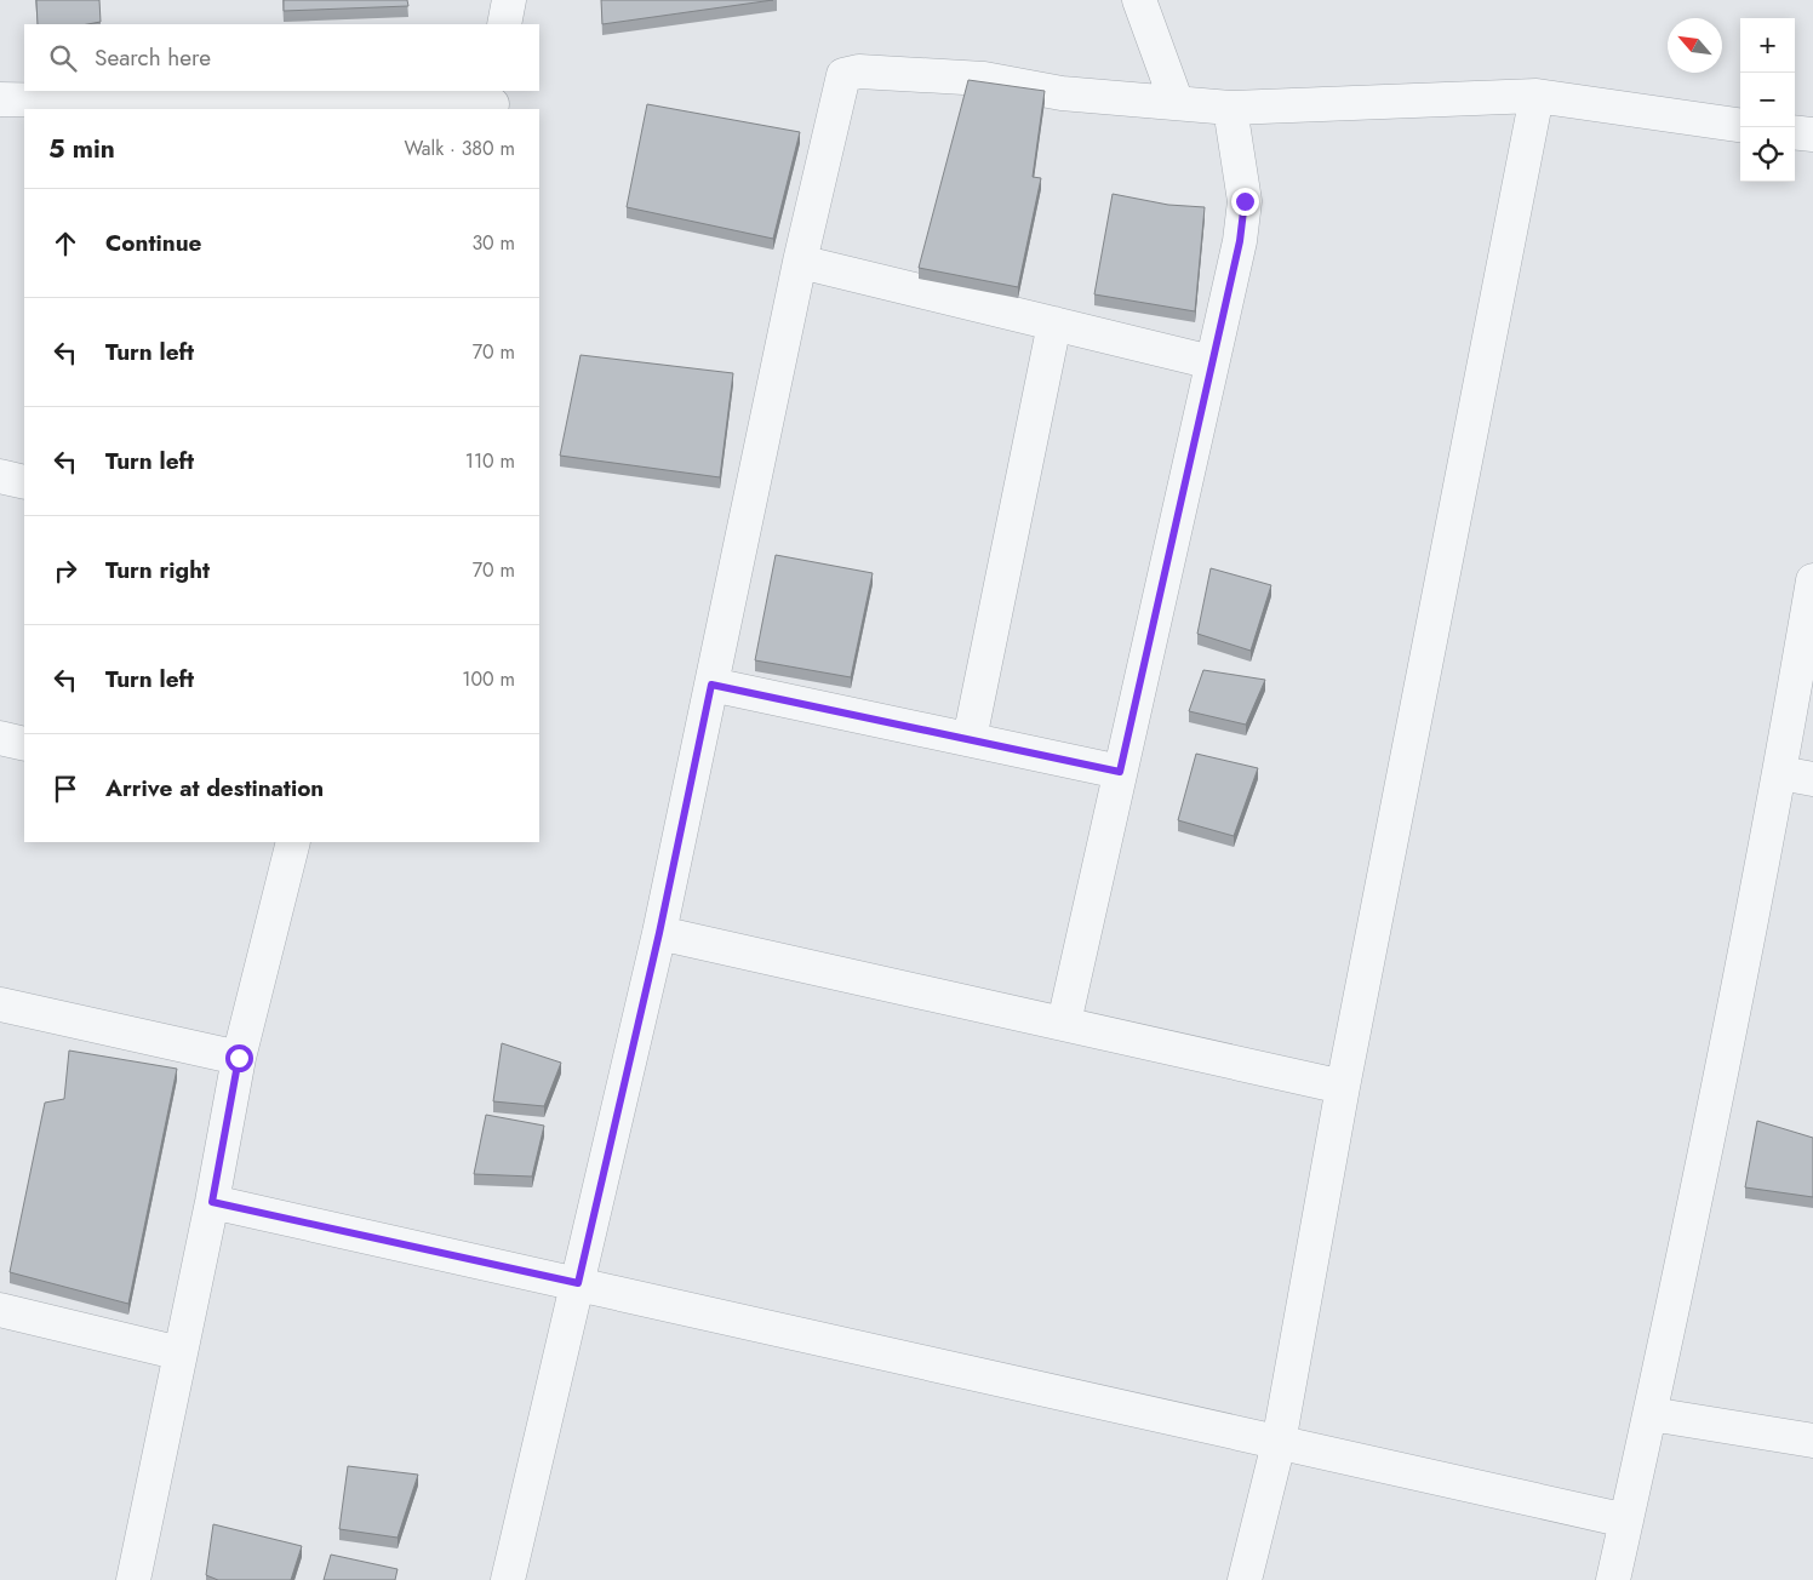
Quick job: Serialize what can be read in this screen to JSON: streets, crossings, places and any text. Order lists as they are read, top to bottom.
{
  "north": "top left",
  "page": {
    "map_buttons": ["+", "−"],
    "search": "Search here",
    "heading": ["5 min", "Walk · 380 m"],
    "list": [
      ["Continue", "30 m"],
      ["Turn left", "70 m"],
      ["Turn left", "110 m"],
      ["Turn right", "70 m"],
      ["Turn left", "100 m"],
      "Arrive at destination"
    ]
  }
}
